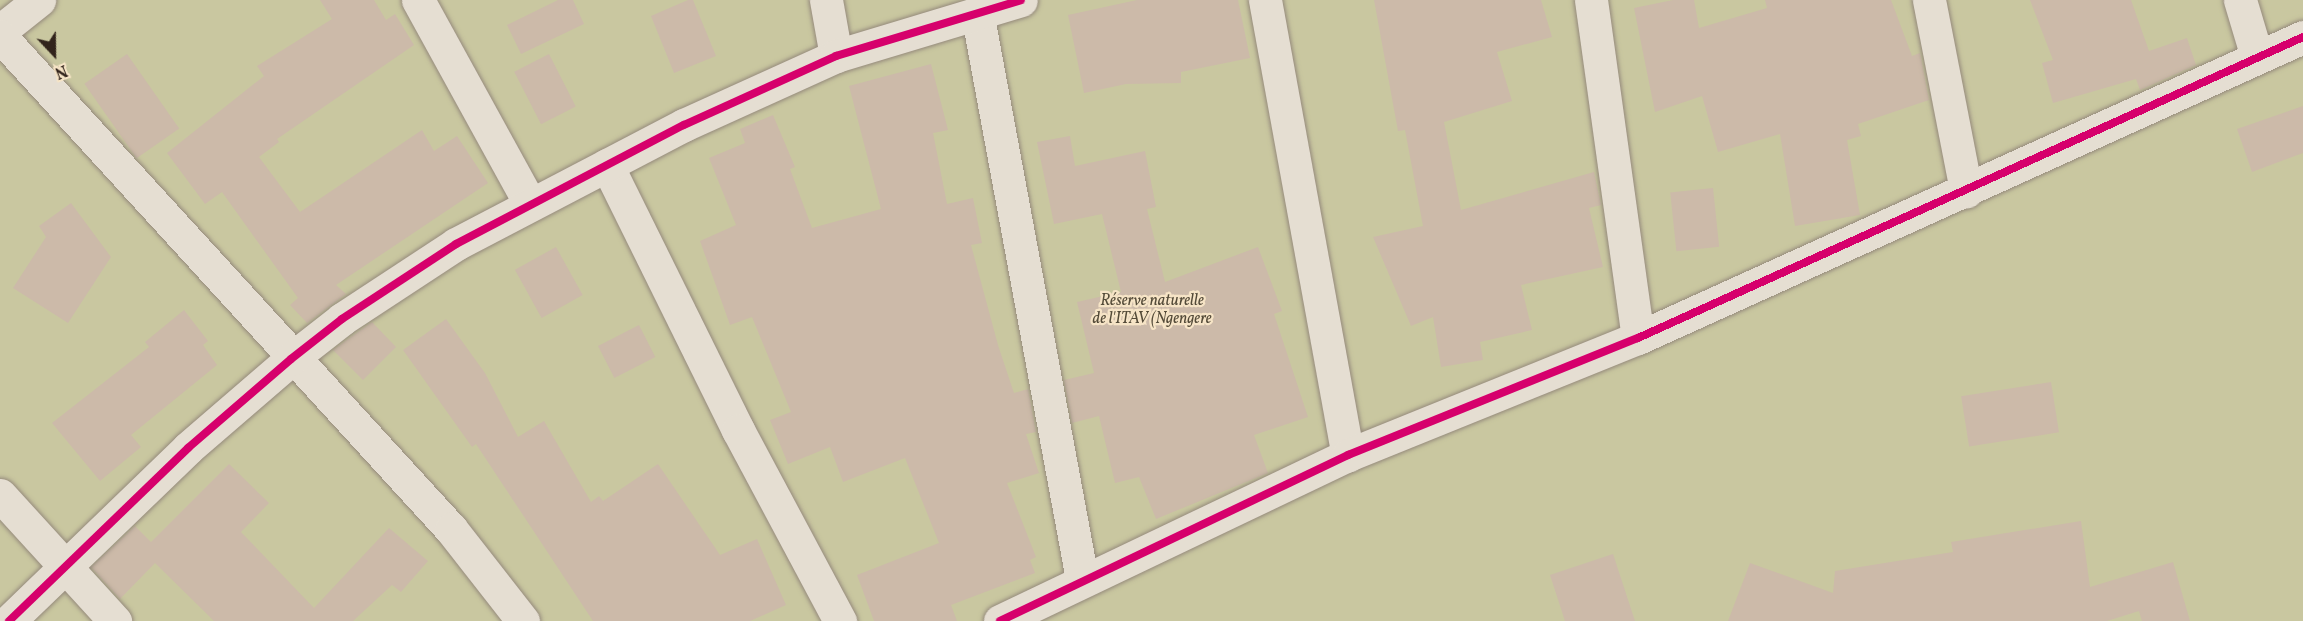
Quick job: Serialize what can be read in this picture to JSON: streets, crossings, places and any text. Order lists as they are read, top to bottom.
{
  "parks": ["Réserve naturelle de l'ITAV (Ngengere"],
  "north": "bottom"
}
